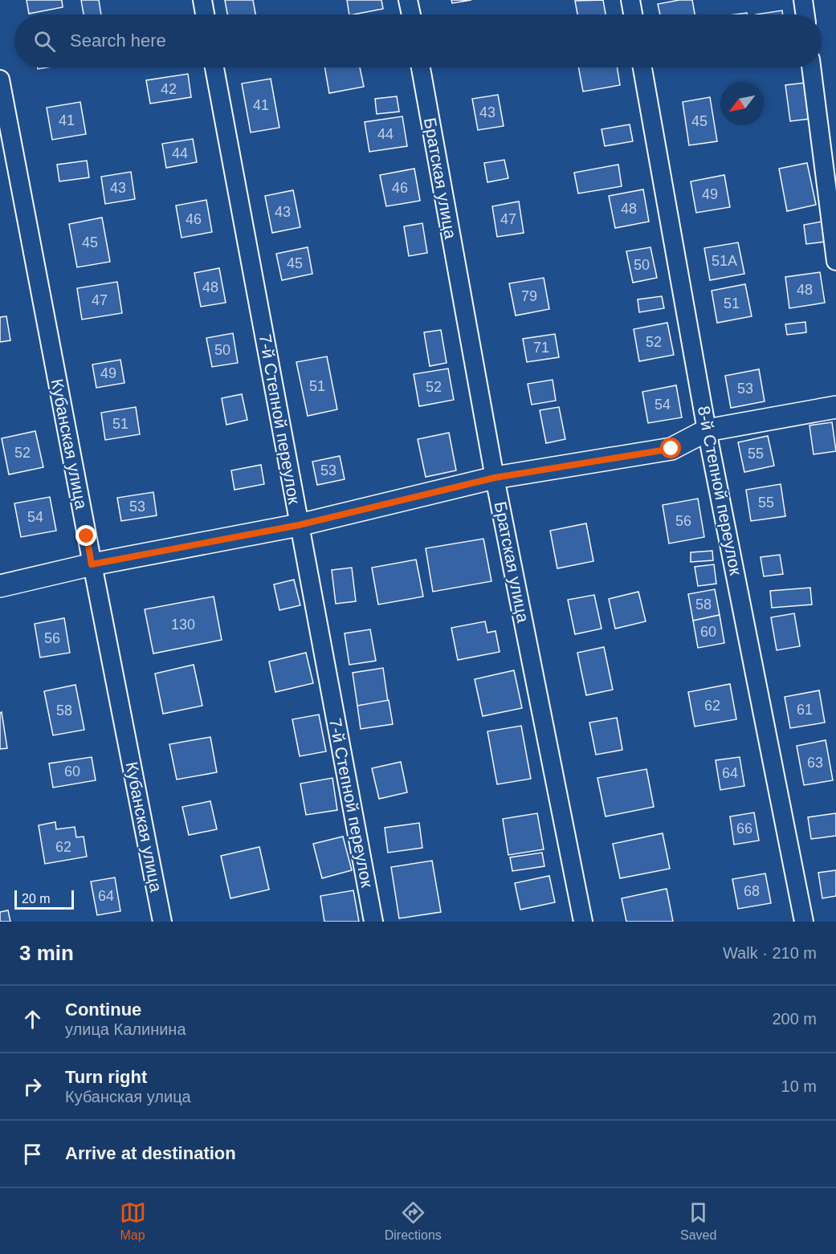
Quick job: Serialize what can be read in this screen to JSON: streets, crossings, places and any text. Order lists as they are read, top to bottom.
{
  "streets": {
    "street": [
      "Братская улица",
      "7-й Степной переулок",
      "Кубанская улица",
      "8-й Степной переулок"
    ]
  },
  "house_numbers": [
    "42",
    "41",
    "43",
    "41",
    "45",
    "44",
    "44",
    "43",
    "46",
    "49",
    "48",
    "43",
    "46",
    "47",
    "45",
    "51А",
    "45",
    "50",
    "48",
    "48",
    "79",
    "47",
    "51",
    "52",
    "71",
    "50",
    "49",
    "51",
    "52",
    "53",
    "54",
    "51",
    "52",
    "55",
    "53",
    "55",
    "53",
    "54",
    "56",
    "58",
    "130",
    "60",
    "56",
    "62",
    "61",
    "58",
    "63",
    "60",
    "64",
    "66",
    "62",
    "68",
    "64"
  ],
  "scale_bar": "20 m",
  "north": "bottom left",
  "page": {
    "search": "Search here",
    "scale": "20 m",
    "heading": ["3 min", "Walk · 210 m"],
    "list": [
      ["Continue", "улица Калинина", "200 m"],
      ["Turn right", "Кубанская улица", "10 m"],
      "Arrive at destination"
    ],
    "nav": ["Map", "Directions", "Saved"]
  }
}
